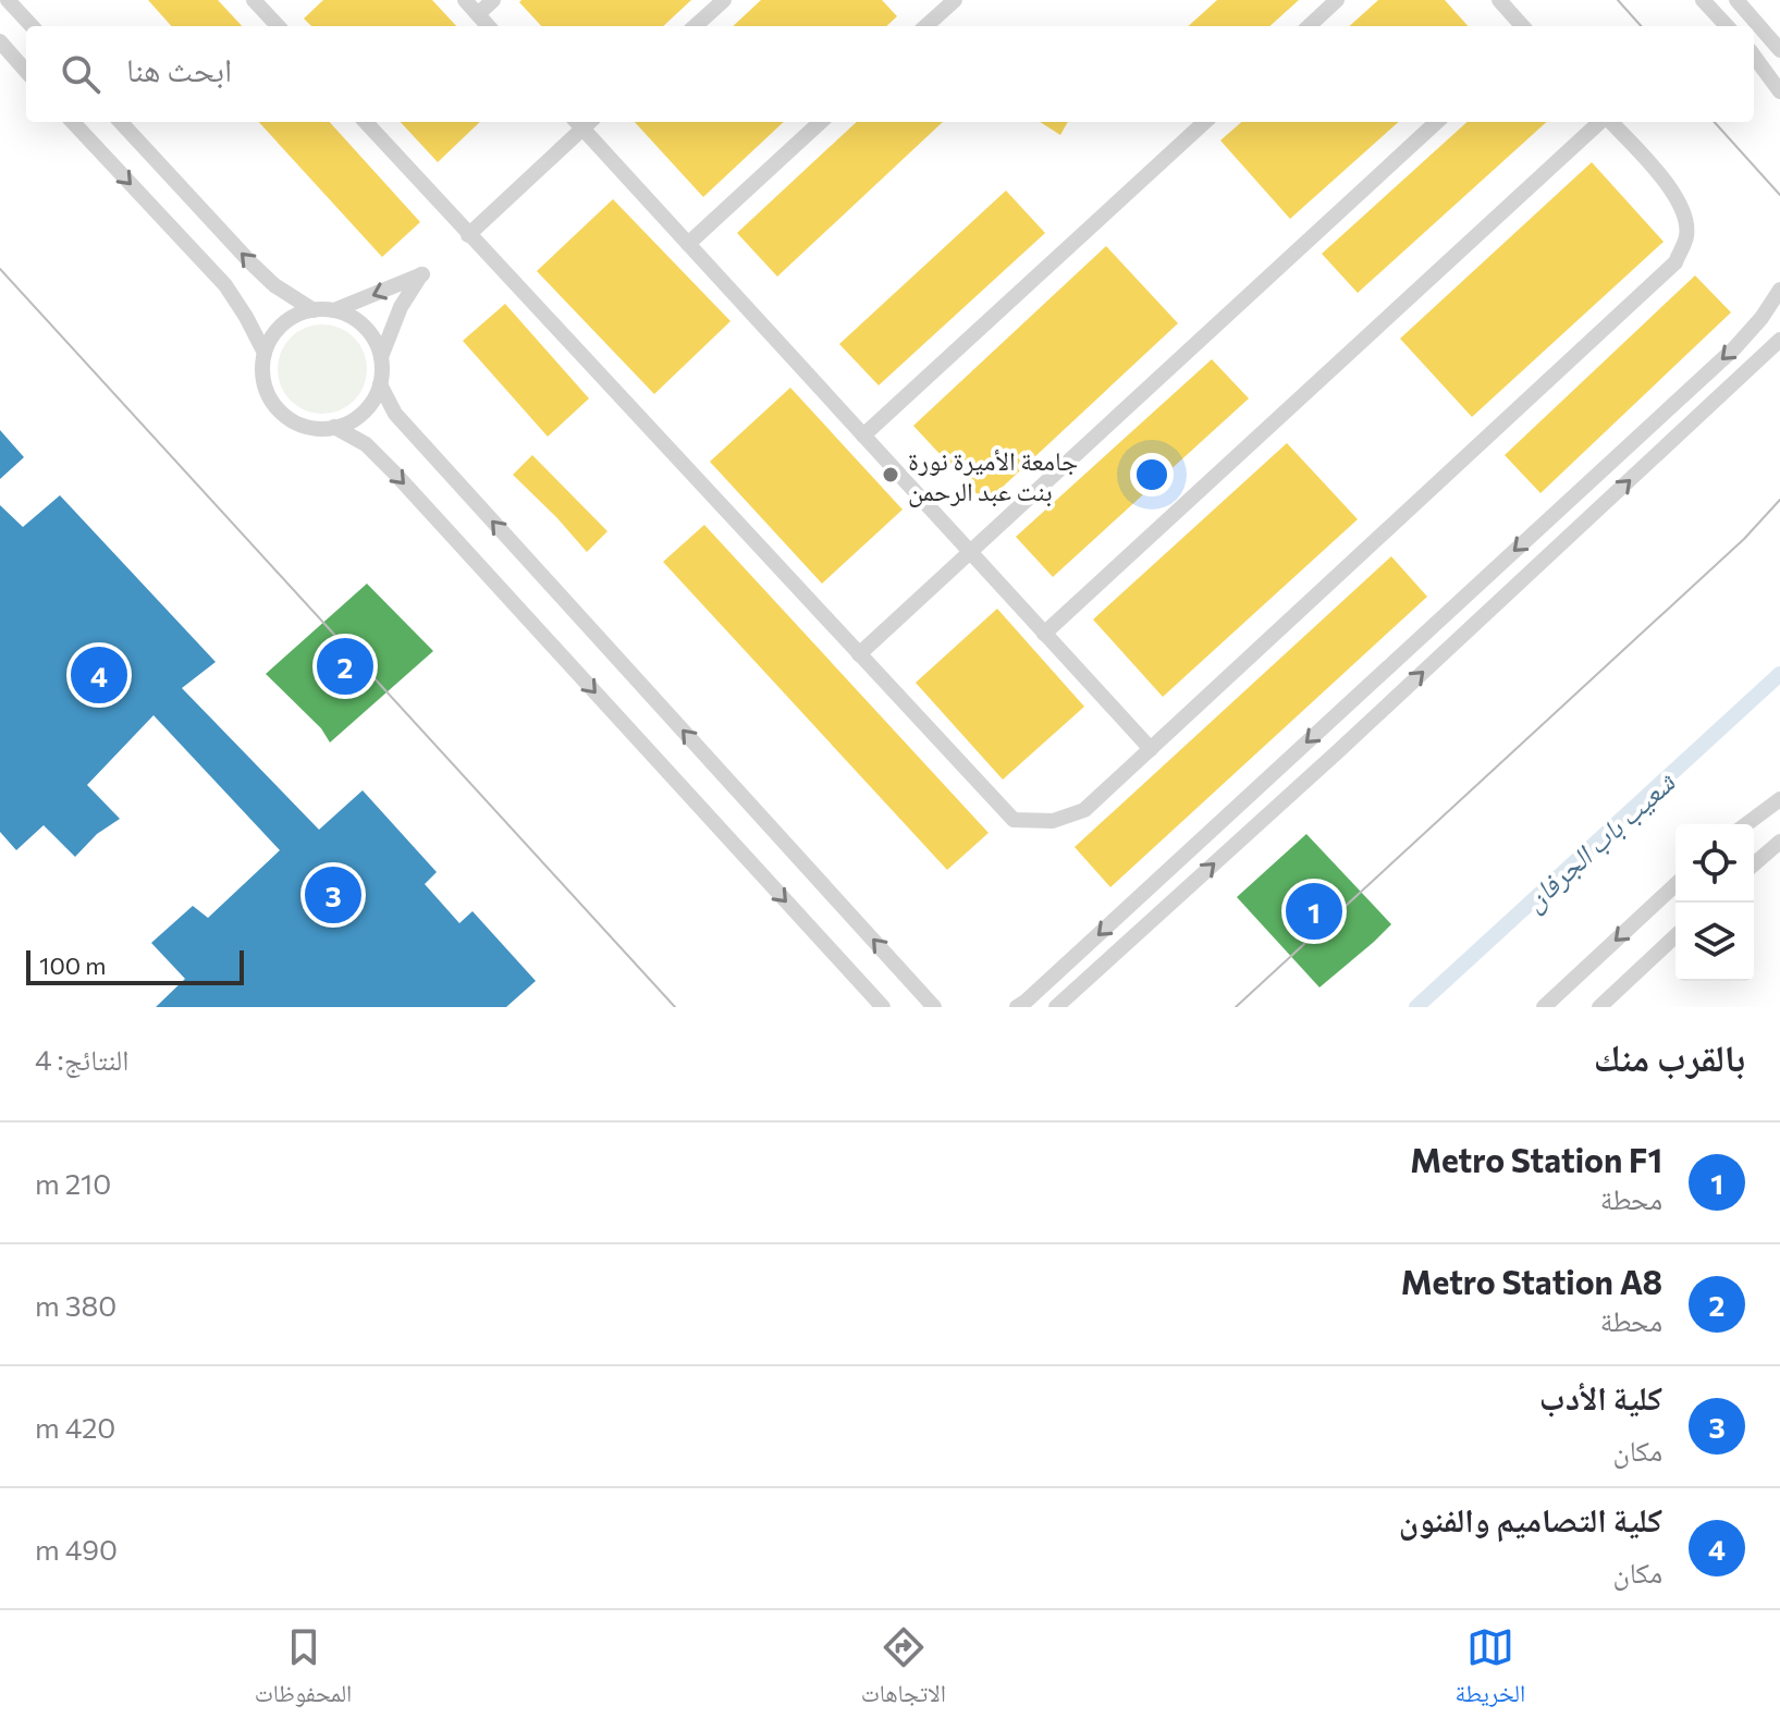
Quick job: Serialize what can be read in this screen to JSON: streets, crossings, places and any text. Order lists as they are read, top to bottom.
{
  "water": ["شعيب باب الجرفان"],
  "places": ["جامعة الأميرة نورة بنت عبد الرحمن"],
  "scale_bar": "100 m",
  "page": {
    "search": "ابحث هنا",
    "pins": [
      "2",
      "4",
      "3",
      "1"
    ],
    "scale": "100 m",
    "heading": ["بالقرب منك", "النتائج: 4"],
    "list": [
      {
        "mark": "1",
        "name": "Metro Station F1",
        "note": "محطة",
        "value": "210 m"
      },
      {
        "mark": "2",
        "name": "Metro Station A8",
        "note": "محطة",
        "value": "380 m"
      },
      {
        "mark": "3",
        "name": "كلية الأدب",
        "note": "مكان",
        "value": "420 m"
      },
      {
        "mark": "4",
        "name": "كلية التصاميم والفنون",
        "note": "مكان",
        "value": "490 m"
      }
    ],
    "nav": ["الخريطة", "الاتجاهات", "المحفوظات"]
  }
}
